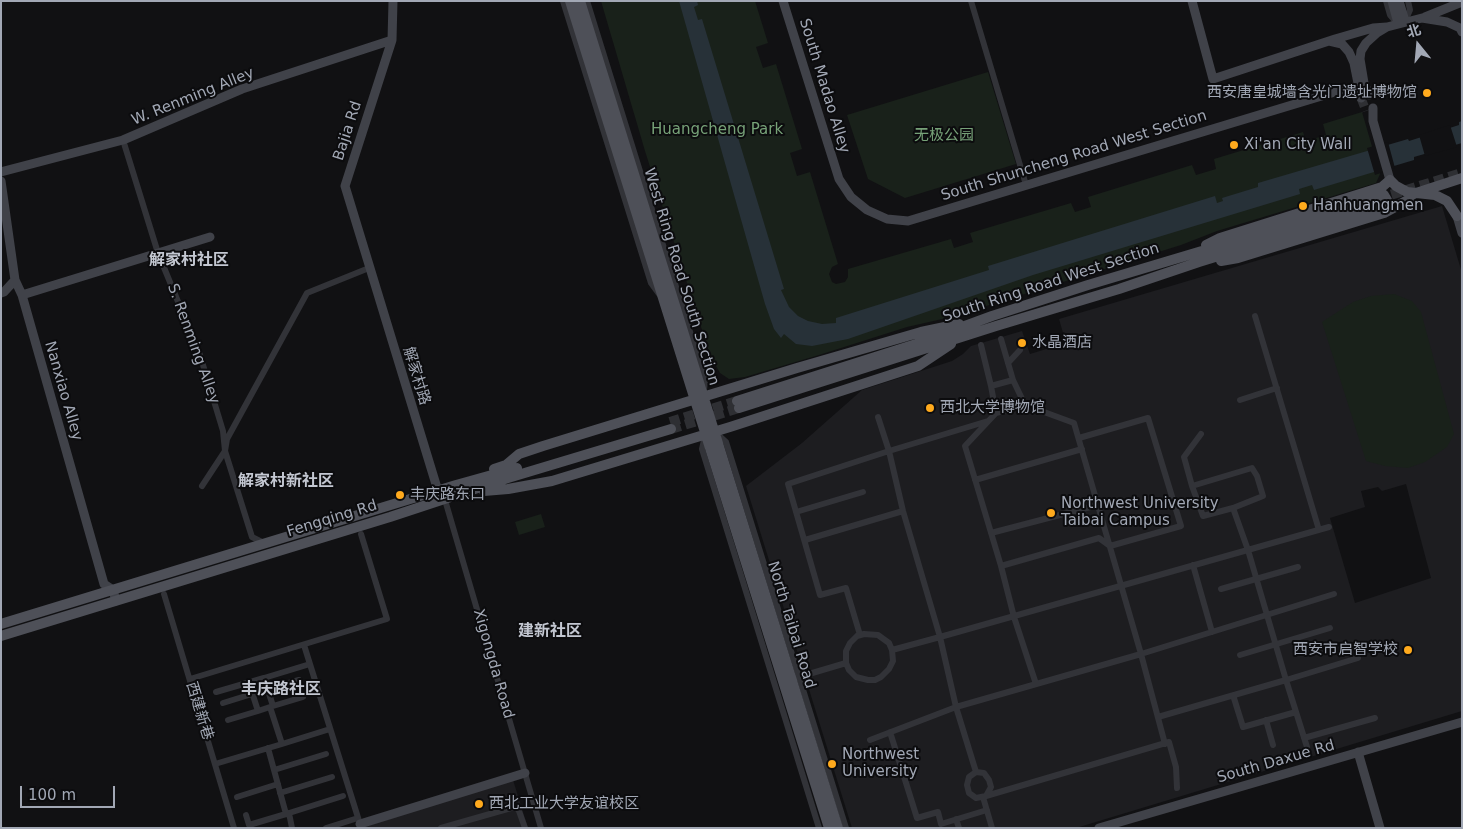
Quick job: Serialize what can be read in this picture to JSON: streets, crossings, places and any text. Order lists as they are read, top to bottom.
{
  "streets": {
    "main road": [
      "West Ring Road South Section",
      "South Ring Road West Section",
      "Fengqing Rd",
      "North Taibai Road"
    ],
    "street": [
      "South Madao Alley",
      "W. Renming Alley",
      "Bajia Rd",
      "South Shuncheng Road West Section",
      "S. Renming Alley",
      "解家村路",
      "Nanxiao Alley",
      "Xigongda Road",
      "西建新巷",
      "South Daxue Rd"
    ]
  },
  "crossings": [
    ["South Madao Alley", "South Shuncheng Road West Section"],
    ["W. Renming Alley", "Bajia Rd"],
    ["W. Renming Alley", "S. Renming Alley"],
    ["Bajia Rd", "解家村路"],
    ["West Ring Road South Section", "North Taibai Road"],
    ["S. Renming Alley", "Fengqing Rd"],
    ["解家村路", "Fengqing Rd"],
    ["Nanxiao Alley", "Fengqing Rd"],
    ["Fengqing Rd", "Xigongda Road"]
  ],
  "districts": [
    "解家村社区",
    "解家村新社区",
    "建新社区",
    "丰庆路社区"
  ],
  "parks": ["Huangcheng Park", "无极公园"],
  "places": [
    "西安唐皇城墙含光门遗址博物馆",
    "Xi'an City Wall",
    "Hanhuangmen",
    "水晶酒店",
    "西北大学博物馆",
    "丰庆路东口",
    "Northwest University Taibai Campus",
    "西安市启智学校",
    "Northwest University",
    "西北工业大学友谊校区"
  ],
  "scale_bar": "100 m",
  "north": "top"
}
